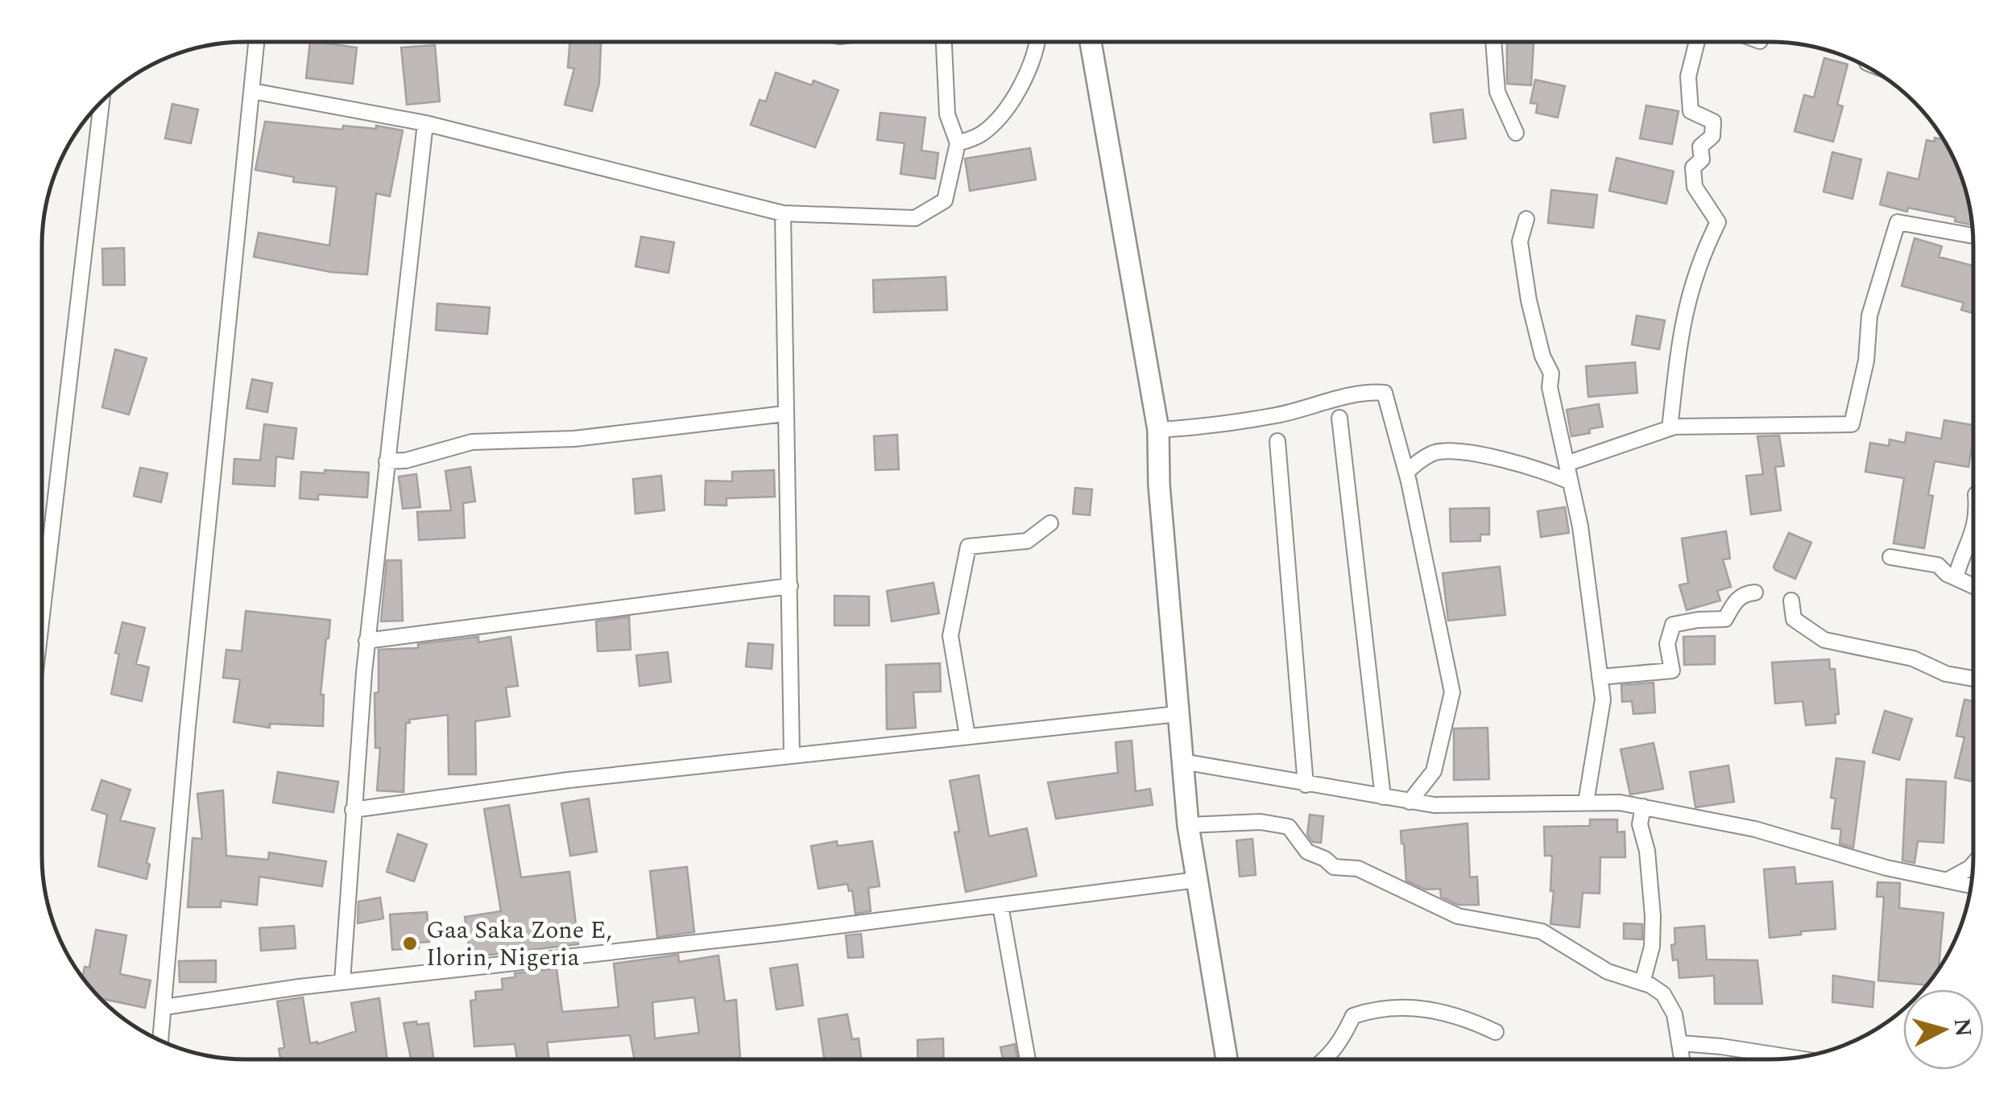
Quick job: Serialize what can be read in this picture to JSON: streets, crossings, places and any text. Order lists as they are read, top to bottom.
{
  "places": ["Gaa Saka Zone E, Ilorin, Nigeria"],
  "north": "right"
}
